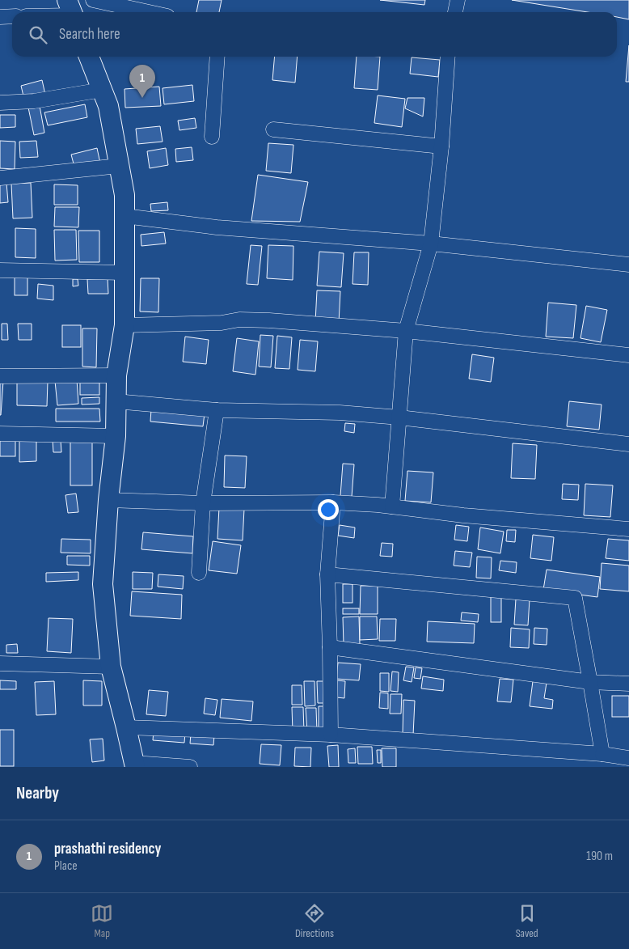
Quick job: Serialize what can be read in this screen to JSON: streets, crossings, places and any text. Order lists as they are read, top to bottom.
{
  "page": {
    "search": "Search here",
    "pins": "1",
    "heading": "Nearby",
    "list": [
      {
        "mark": "1",
        "name": "prashathi residency",
        "note": "Place",
        "value": "190 m"
      }
    ],
    "nav": ["Map", "Directions", "Saved"]
  }
}
